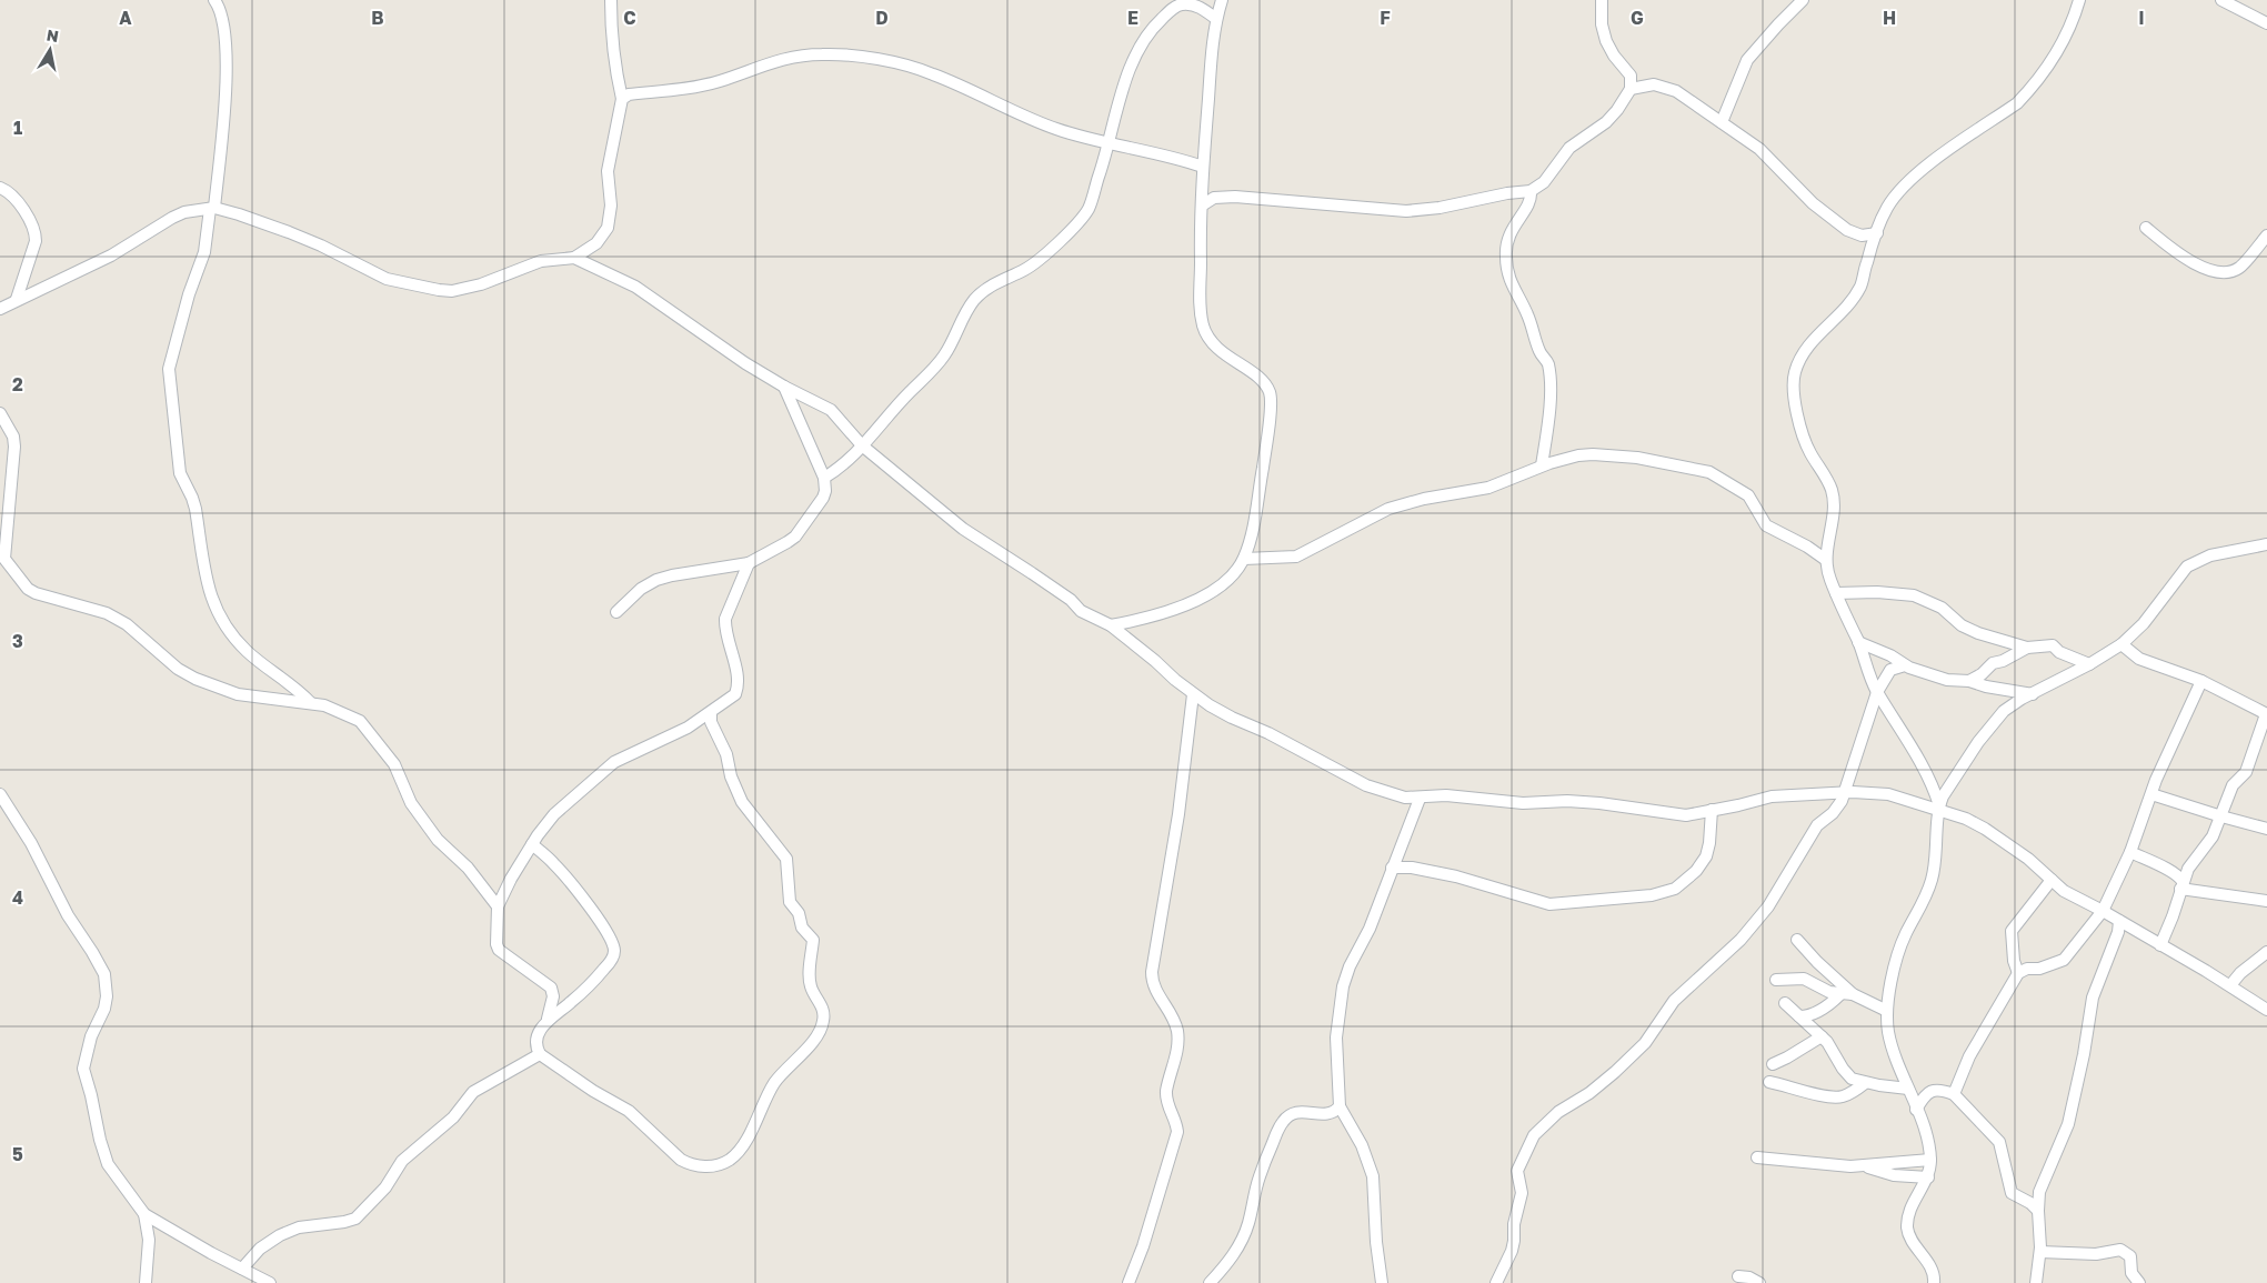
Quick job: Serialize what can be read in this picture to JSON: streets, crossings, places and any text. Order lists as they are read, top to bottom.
{
  "north": "top",
  "grid": {
    "columns": [
      "A",
      "B",
      "C",
      "D",
      "E",
      "F",
      "G",
      "H",
      "I"
    ],
    "rows": [
      "1",
      "2",
      "3",
      "4",
      "5"
    ]
  }
}
